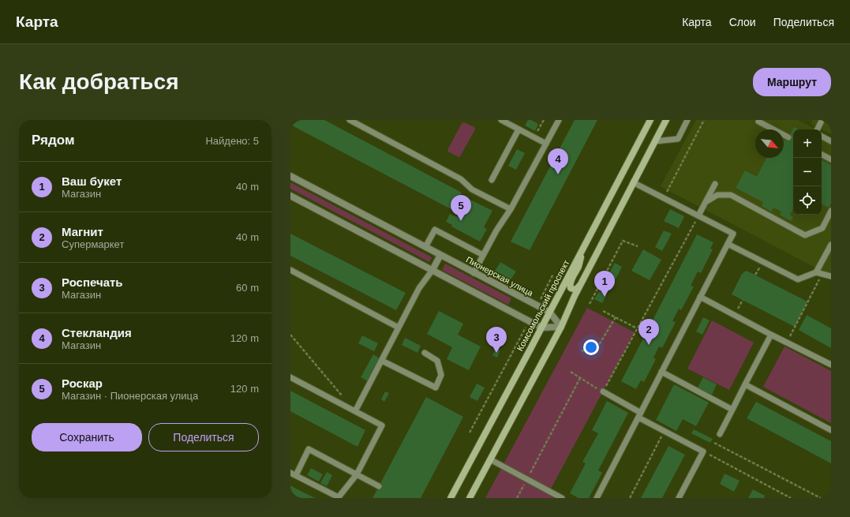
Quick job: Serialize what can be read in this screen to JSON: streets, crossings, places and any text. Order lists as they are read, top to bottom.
{
  "streets": {
    "main road": ["Комсомольский проспект"],
    "street": ["Пионерская улица"]
  },
  "crossings": [
    ["Пионерская улица", "Комсомольский проспект"]
  ],
  "north": "bottom right",
  "page": {
    "header": "Карта",
    "nav": ["Карта", "Слои", "Поделиться"],
    "buttons": [
      "Маршрут",
      ["Сохранить", "Поделиться"]
    ],
    "title": "Как добраться",
    "heading": ["Рядом", "Найдено: 5"],
    "map_buttons": ["+", "−"],
    "pins": [
      "4",
      "5",
      "1",
      "2",
      "3"
    ],
    "list": [
      {
        "mark": "1",
        "name": "Ваш букет",
        "note": "Магазин",
        "value": "40 m"
      },
      {
        "mark": "2",
        "name": "Магнит",
        "note": "Супермаркет",
        "value": "40 m"
      },
      {
        "mark": "3",
        "name": "Роспечать",
        "note": "Магазин",
        "value": "60 m"
      },
      {
        "mark": "4",
        "name": "Стекландия",
        "note": "Магазин",
        "value": "120 m"
      },
      {
        "mark": "5",
        "name": "Роскар",
        "note": "Магазин · Пионерская улица",
        "value": "120 m"
      }
    ]
  }
}
